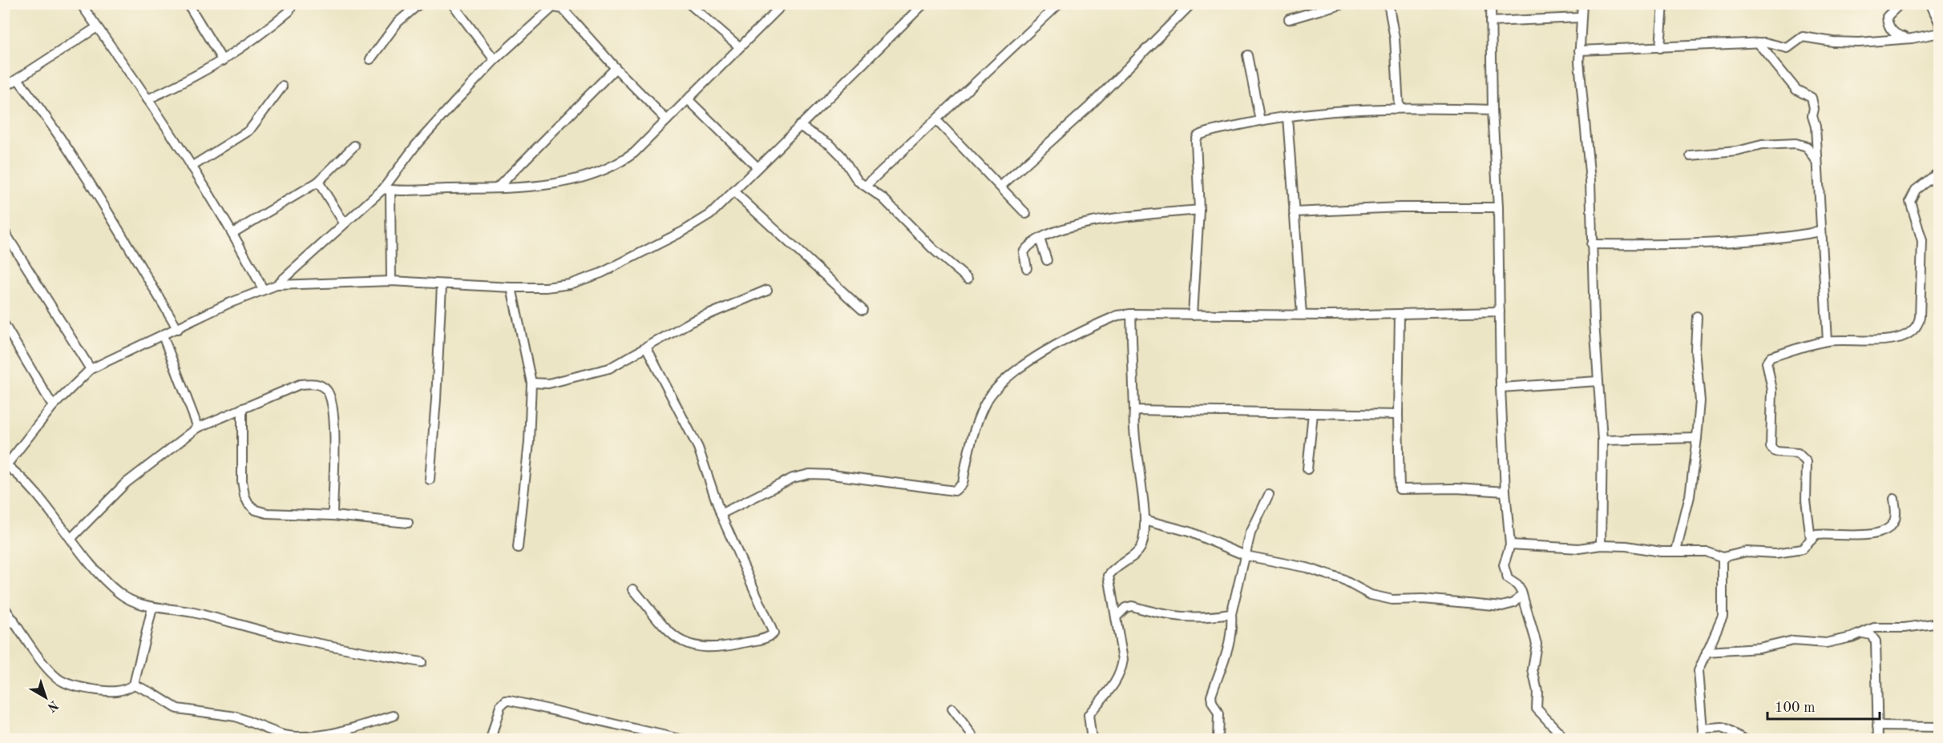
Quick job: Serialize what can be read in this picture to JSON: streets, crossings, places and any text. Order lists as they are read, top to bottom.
{
  "scale_bar": "100 m",
  "north": "bottom right"
}
